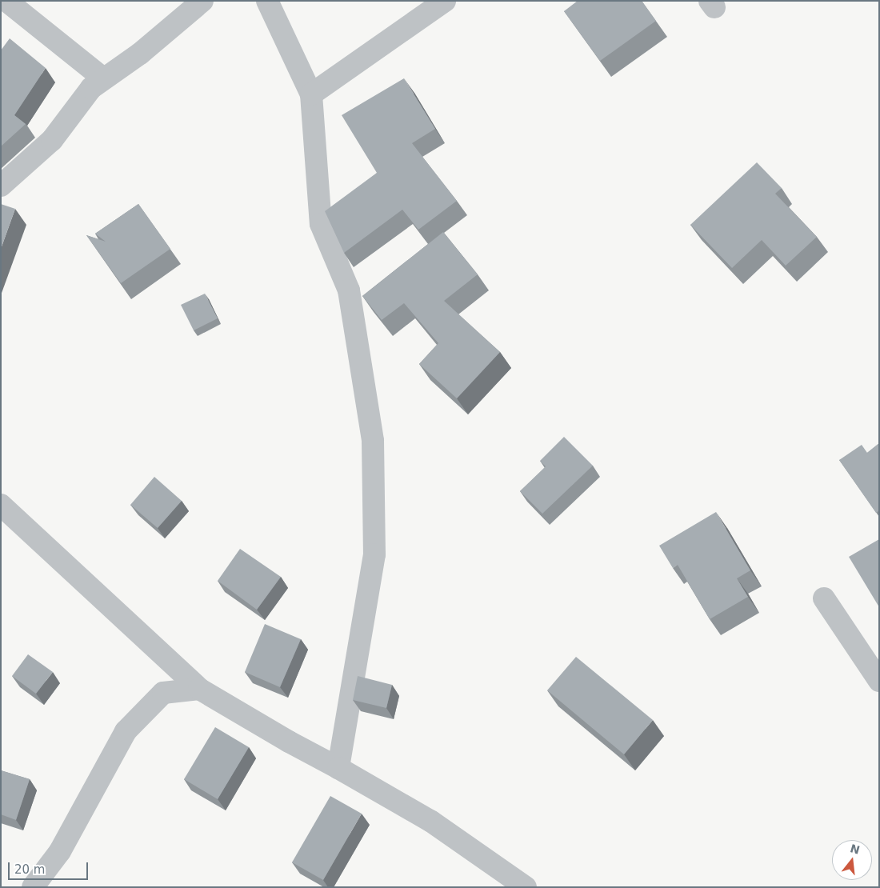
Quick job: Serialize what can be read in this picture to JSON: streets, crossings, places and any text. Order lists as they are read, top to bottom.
{
  "scale_bar": "20 m",
  "north": "top"
}
